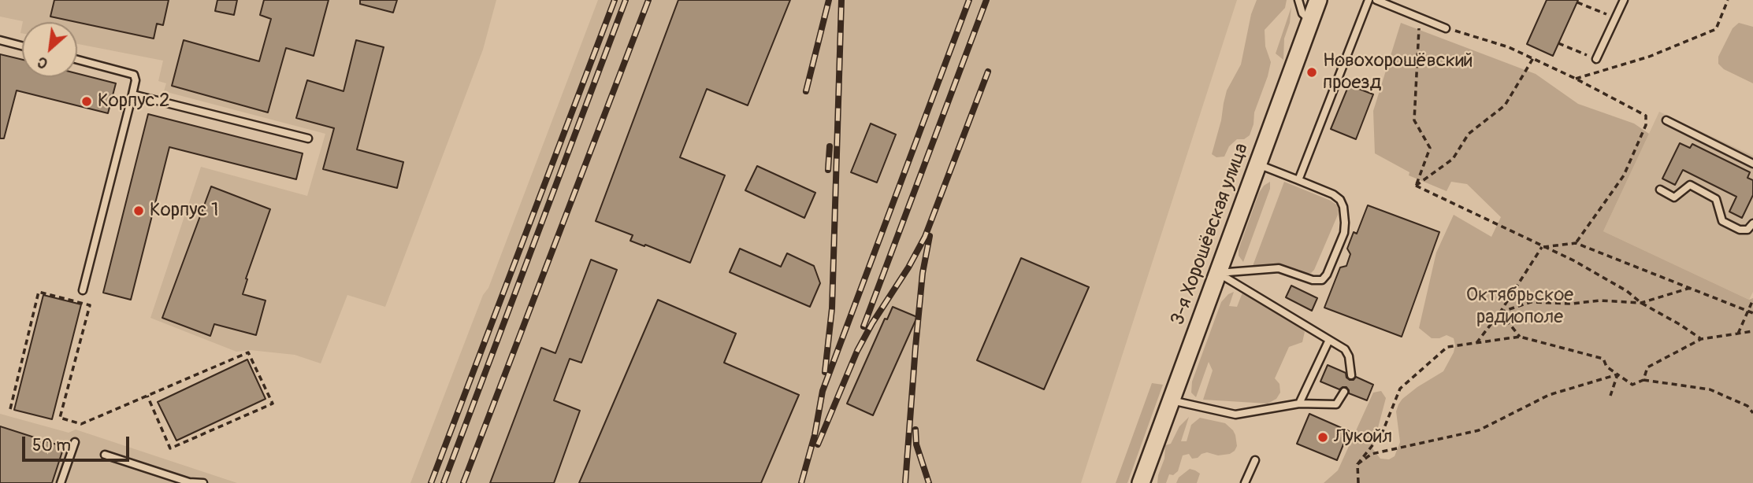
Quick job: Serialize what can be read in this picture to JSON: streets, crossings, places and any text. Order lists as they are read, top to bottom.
{
  "streets": {
    "street": ["3-я Хорошёвская улица"]
  },
  "parks": ["Октябрьское радиополе"],
  "places": [
    "Новохорошёвский проезд",
    "Корпус 2",
    "Корпус 1",
    "Лукойл"
  ],
  "scale_bar": "50 m",
  "north": "bottom left"
}
